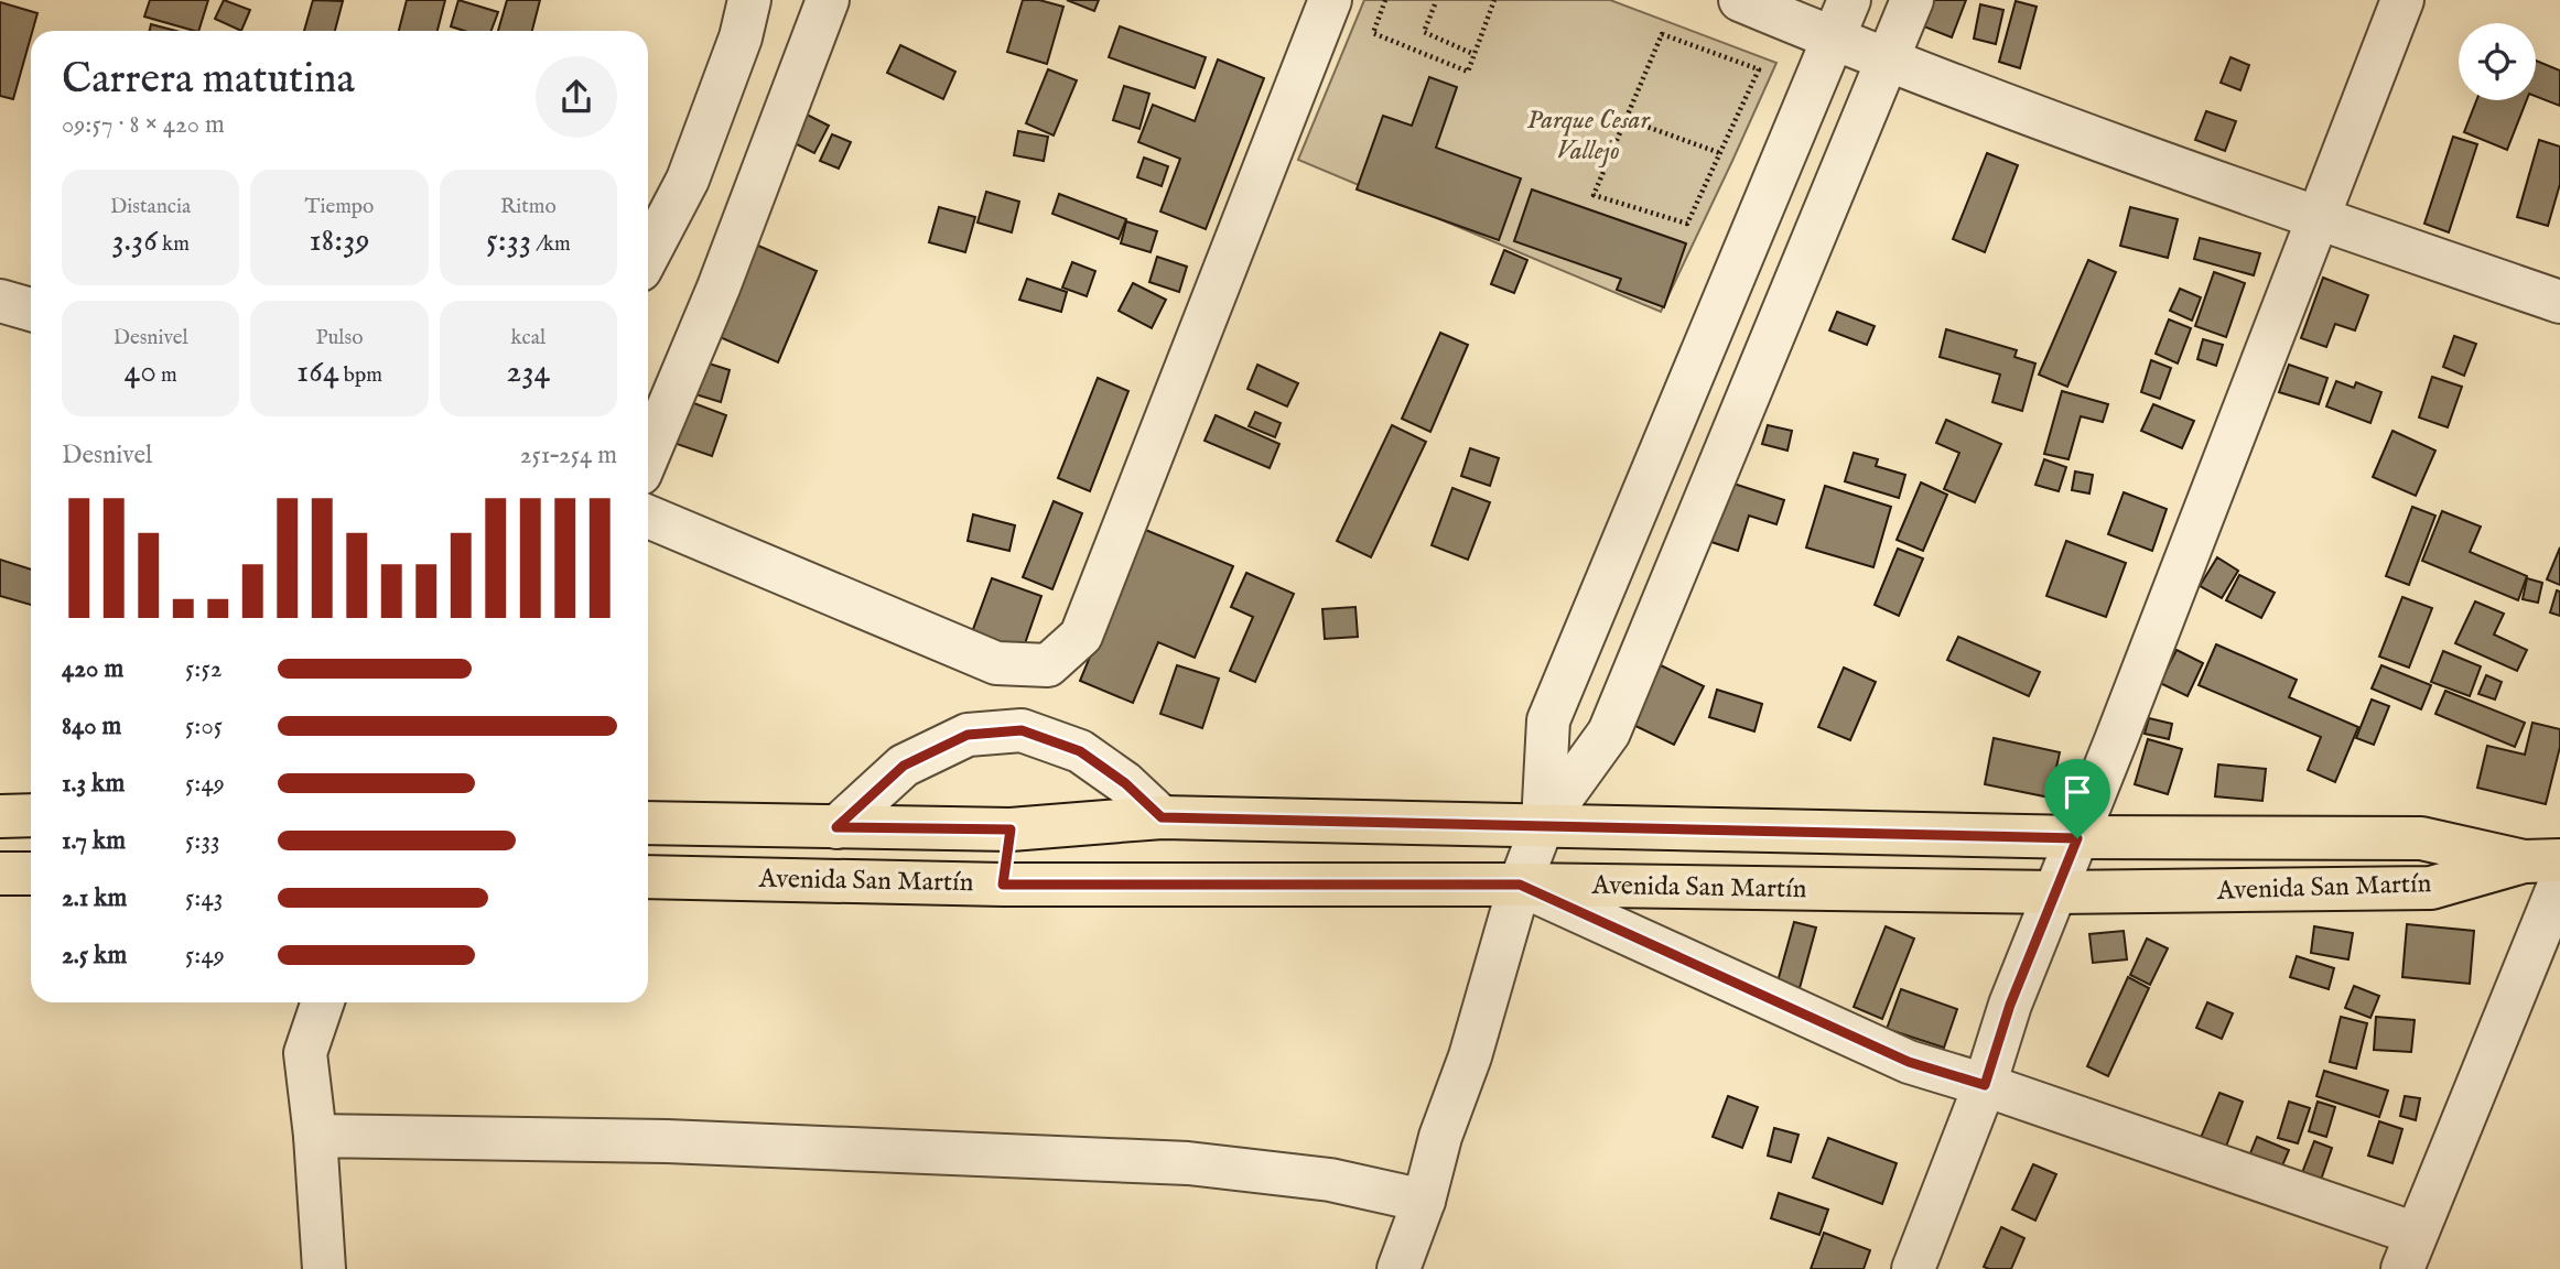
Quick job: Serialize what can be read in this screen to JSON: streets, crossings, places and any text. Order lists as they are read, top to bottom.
{
  "streets": {
    "main road": ["Avenida San Martín"]
  },
  "parks": ["Parque Cesar Vallejo"],
  "page": {
    "heading": ["Carrera matutina", "09:57 · 8 × 420 m"],
    "stats": [
      ["Distancia", "3.36 km"],
      ["Tiempo", "18:39"],
      ["Ritmo", "5:33 /km"],
      ["Desnivel", "40 m"],
      ["Pulso", "164 bpm"],
      ["kcal", "234"]
    ],
    "chart": ["Desnivel", "251–254 m"],
    "list": [
      {
        "name": "420 m",
        "note": "5:52"
      },
      {
        "name": "840 m",
        "note": "5:05"
      },
      {
        "name": "1.3 km",
        "note": "5:49"
      },
      {
        "name": "1.7 km",
        "note": "5:33"
      },
      {
        "name": "2.1 km",
        "note": "5:43"
      },
      {
        "name": "2.5 km",
        "note": "5:49"
      }
    ]
  }
}
